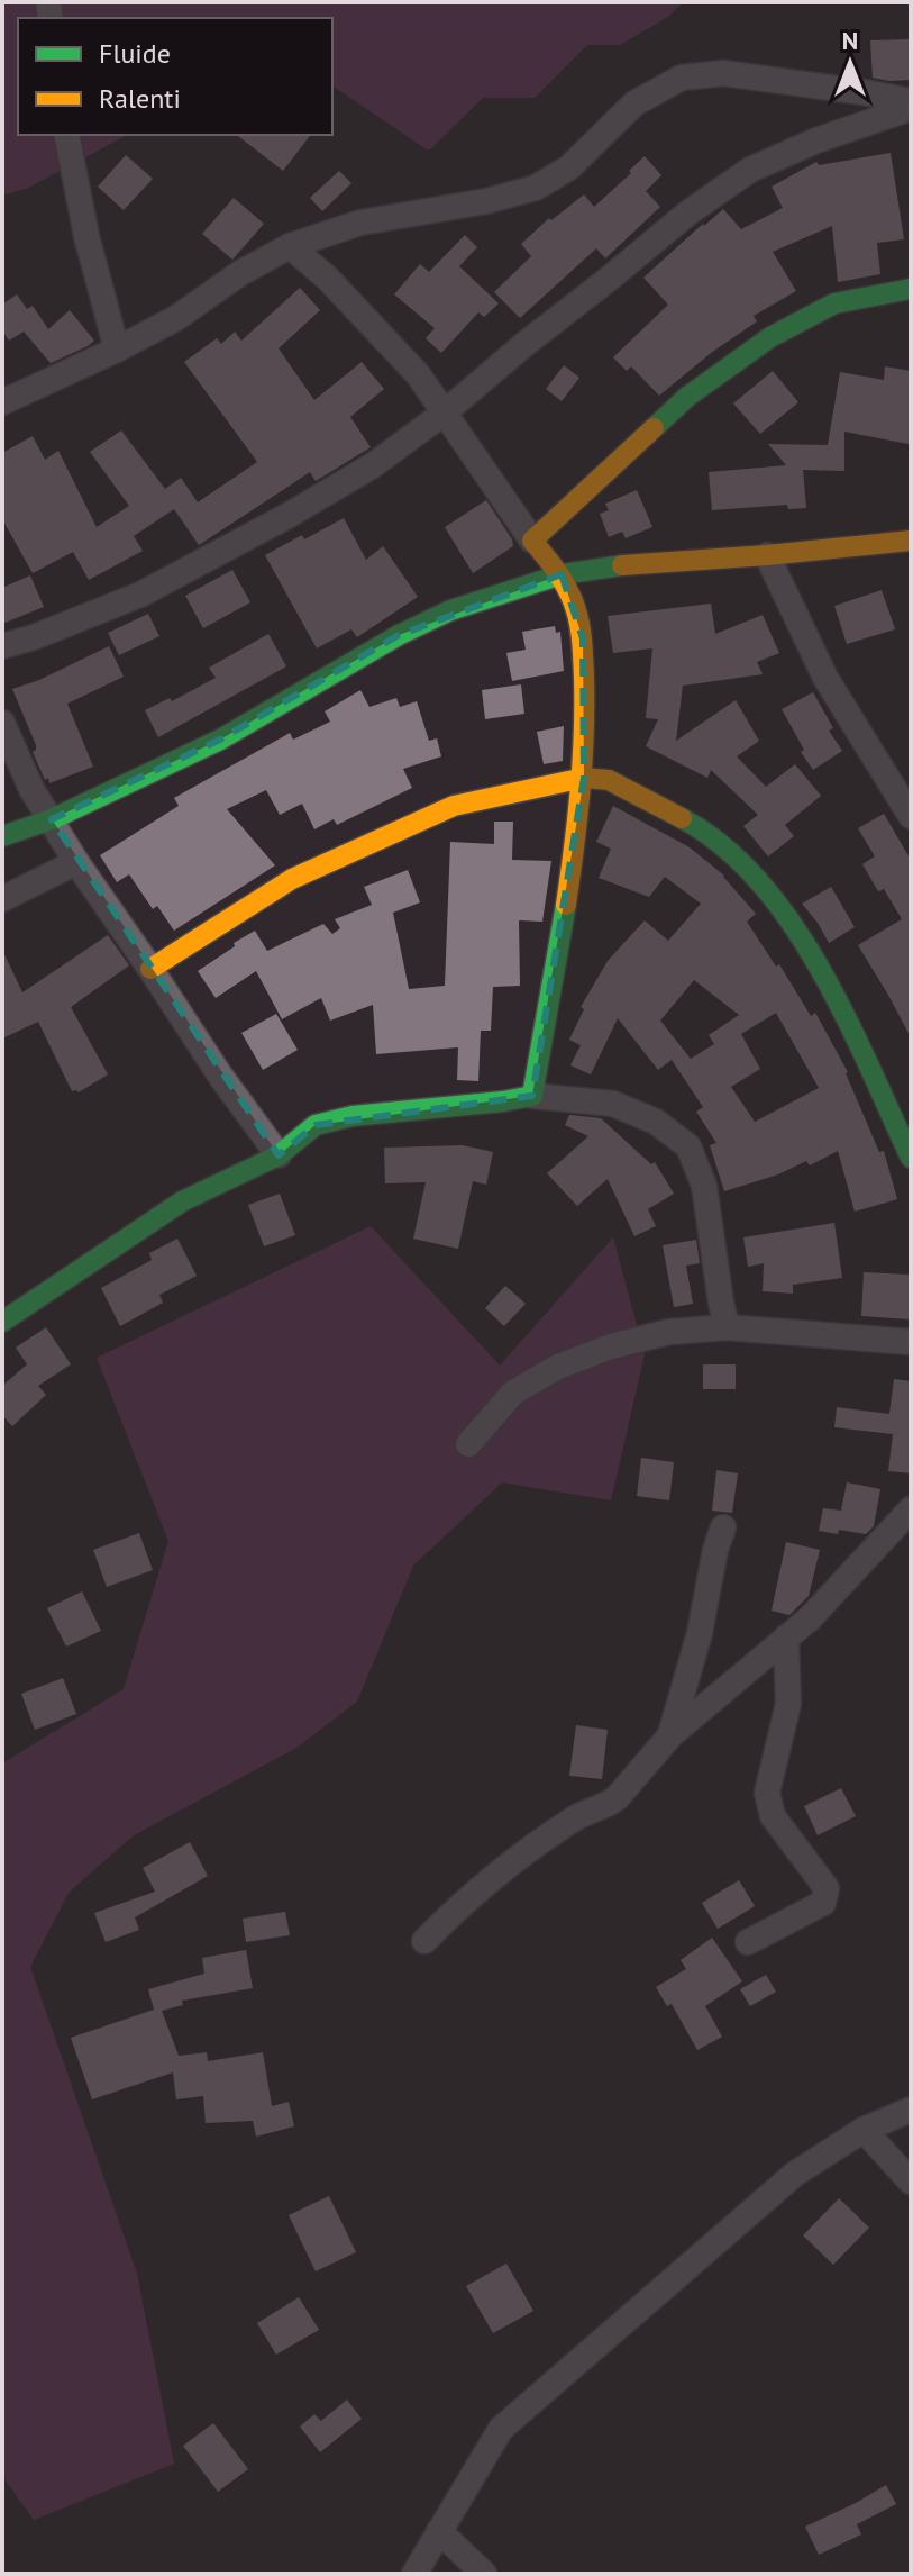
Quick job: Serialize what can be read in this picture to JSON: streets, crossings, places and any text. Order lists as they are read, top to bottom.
{
  "legend": ["Fluide", "Ralenti"],
  "north": "top"
}
